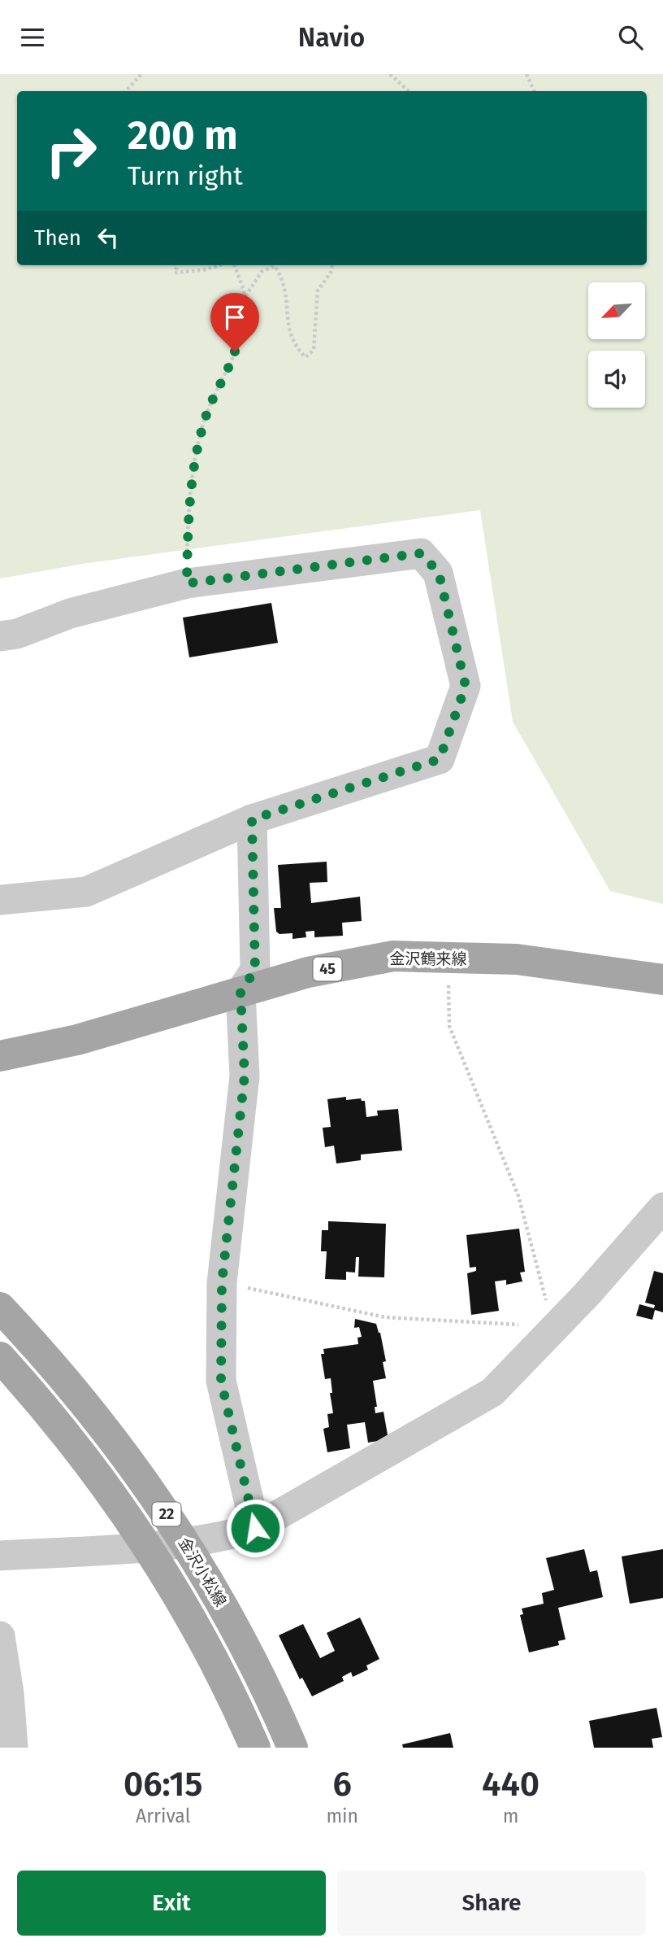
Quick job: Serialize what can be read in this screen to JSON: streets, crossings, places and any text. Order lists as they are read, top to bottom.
{
  "streets": {
    "main road": [
      "金沢鶴来線",
      "45",
      "22",
      "金沢小松線"
    ]
  },
  "north": "bottom left",
  "page": {
    "header": "Navio",
    "turn": ["200 m", "Turn right"],
    "then": "Then",
    "eta": [
      "06:15",
      "Arrival",
      "6",
      "min",
      "440",
      "m"
    ],
    "buttons": ["Exit", "Share"]
  }
}
